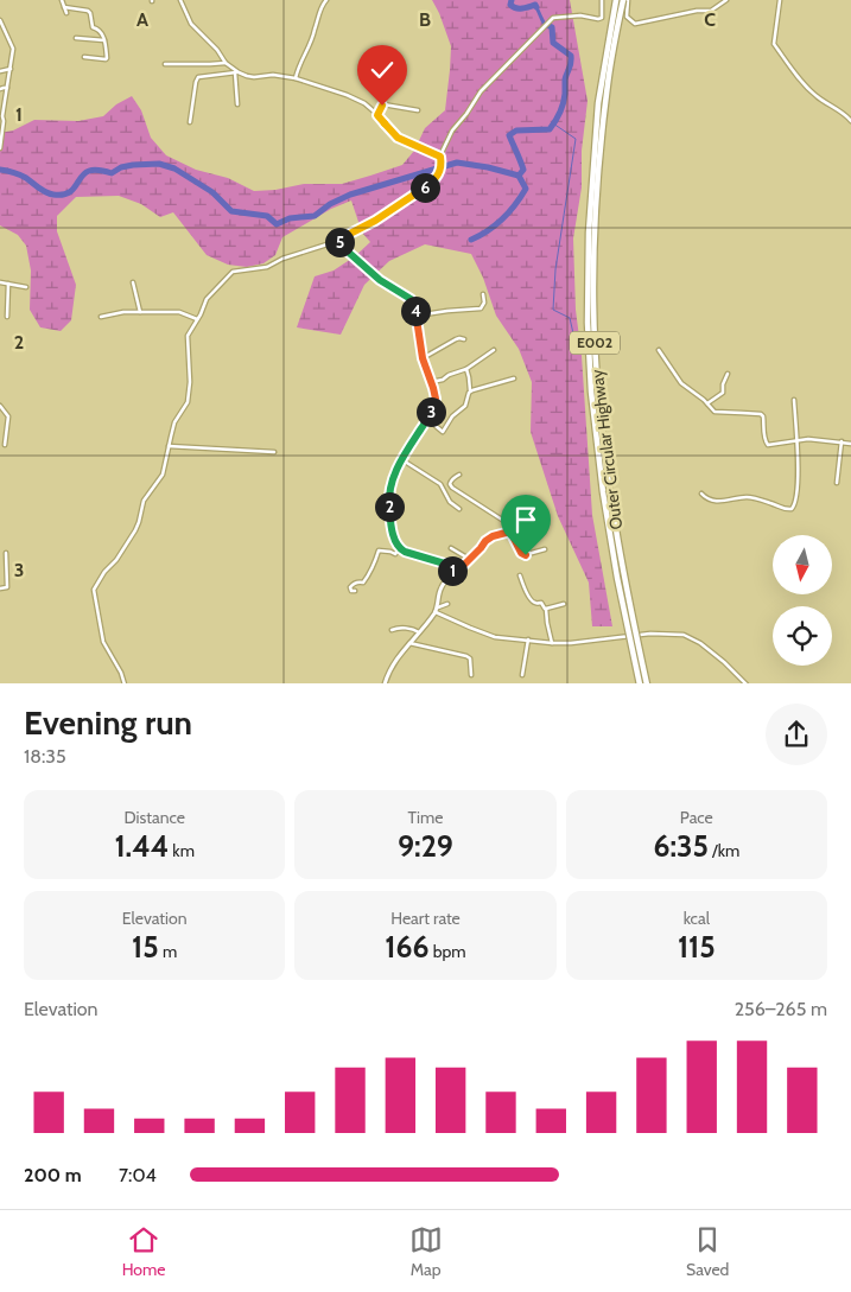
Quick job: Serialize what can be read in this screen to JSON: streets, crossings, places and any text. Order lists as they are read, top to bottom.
{
  "streets": {
    "highway": ["E002", "Outer Circular Highway"]
  },
  "north": "bottom",
  "page": {
    "pins": [
      "6",
      "5",
      "4",
      "3",
      "2",
      "1"
    ],
    "heading": ["Evening run", "18:35"],
    "stats": [
      ["Distance", "1.44 km"],
      ["Time", "9:29"],
      ["Pace", "6:35 /km"],
      ["Elevation", "15 m"],
      ["Heart rate", "166 bpm"],
      ["kcal", "115"]
    ],
    "chart": ["Elevation", "256–265 m"],
    "list": [
      {
        "name": "200 m",
        "note": "7:04"
      }
    ],
    "tabs": ["Home", "Map", "Saved"]
  },
  "grid": {
    "columns": ["A", "B", "C"],
    "rows": ["1", "2", "3"]
  }
}
